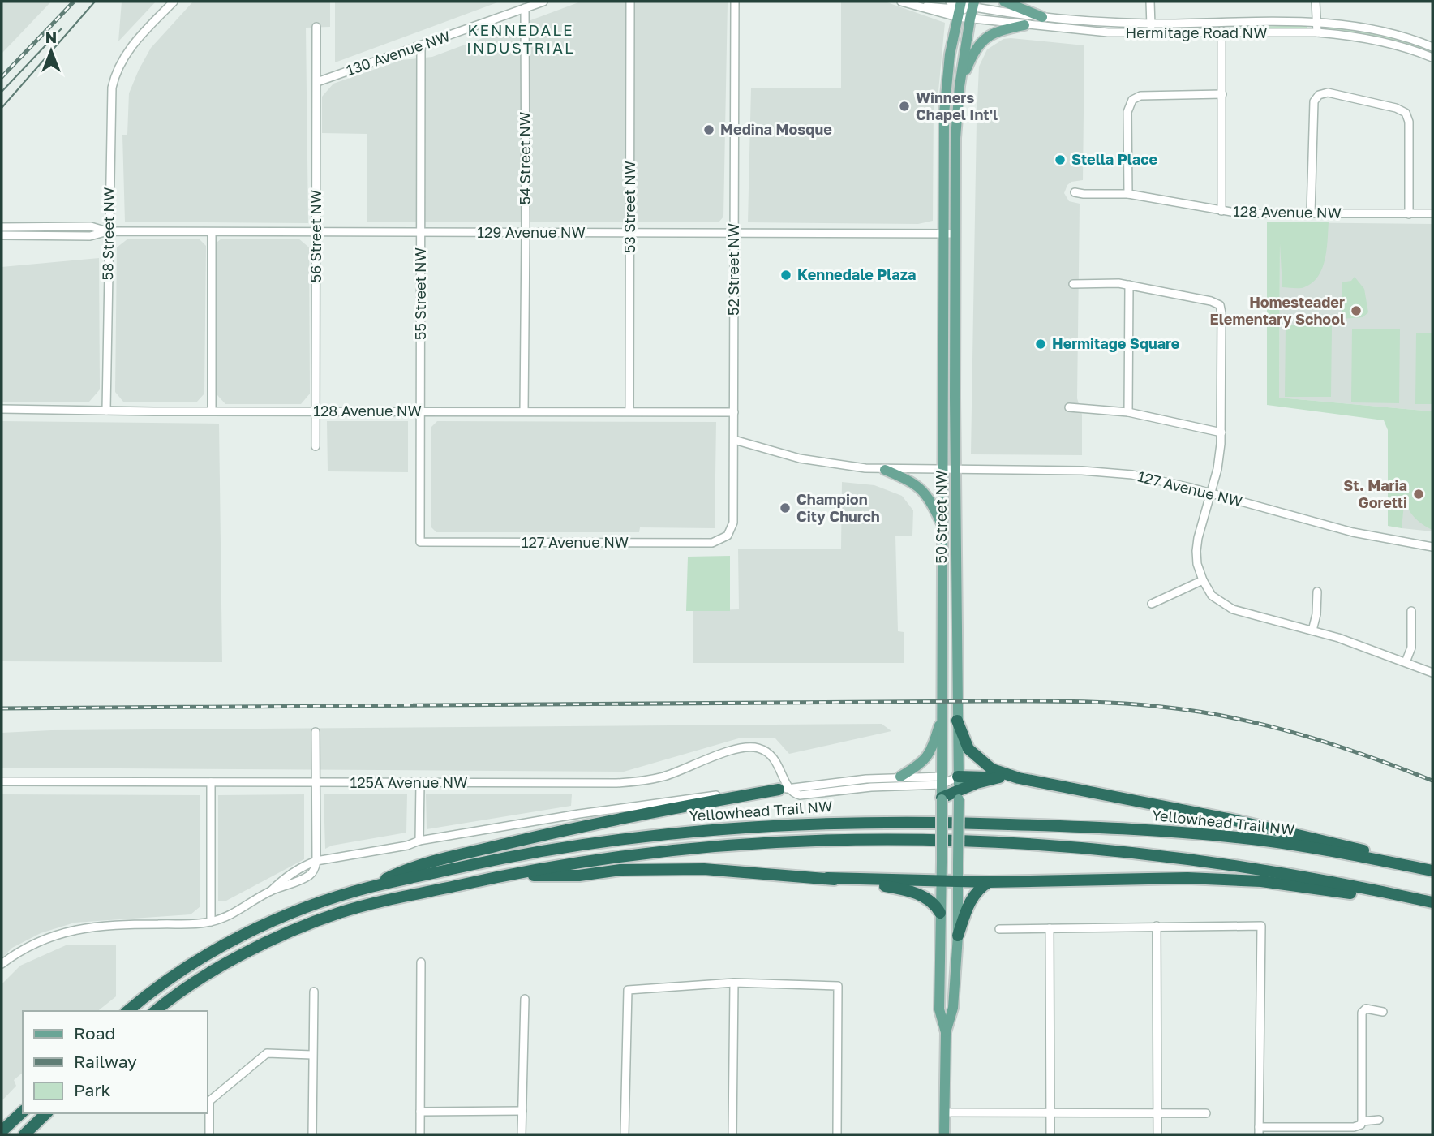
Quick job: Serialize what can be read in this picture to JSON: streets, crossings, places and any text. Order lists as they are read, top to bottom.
{
  "streets": {
    "highway": ["Yellowhead Trail NW"],
    "main road": ["50 Street NW"],
    "street": [
      "Hermitage Road NW",
      "130 Avenue NW",
      "54 Street NW",
      "53 Street NW",
      "128 Avenue NW",
      "129 Avenue NW",
      "58 Street NW",
      "56 Street NW",
      "52 Street NW",
      "55 Street NW",
      "127 Avenue NW",
      "125A Avenue NW"
    ]
  },
  "crossings": [
    ["Hermitage Road NW", "50 Street NW"],
    ["130 Avenue NW", "54 Street NW"],
    ["130 Avenue NW", "56 Street NW"],
    ["130 Avenue NW", "55 Street NW"],
    ["54 Street NW", "128 Avenue NW"],
    ["54 Street NW", "129 Avenue NW"],
    ["53 Street NW", "128 Avenue NW"],
    ["53 Street NW", "129 Avenue NW"],
    ["128 Avenue NW", "58 Street NW"],
    ["128 Avenue NW", "56 Street NW"],
    ["128 Avenue NW", "52 Street NW"],
    ["128 Avenue NW", "55 Street NW"],
    ["129 Avenue NW", "58 Street NW"],
    ["129 Avenue NW", "56 Street NW"],
    ["129 Avenue NW", "52 Street NW"],
    ["129 Avenue NW", "55 Street NW"],
    ["129 Avenue NW", "50 Street NW"],
    ["52 Street NW", "127 Avenue NW"],
    ["55 Street NW", "127 Avenue NW"],
    ["127 Avenue NW", "50 Street NW"]
  ],
  "districts": ["KENNEDALE INDUSTRIAL"],
  "places": [
    "Winners Chapel Int'l",
    "Medina Mosque",
    "Stella Place",
    "Kennedale Plaza",
    "Homesteader Elementary School",
    "Hermitage Square",
    "St. Maria Goretti",
    "Champion City Church"
  ],
  "legend": ["Road", "Railway", "Park"],
  "north": "top"
}
